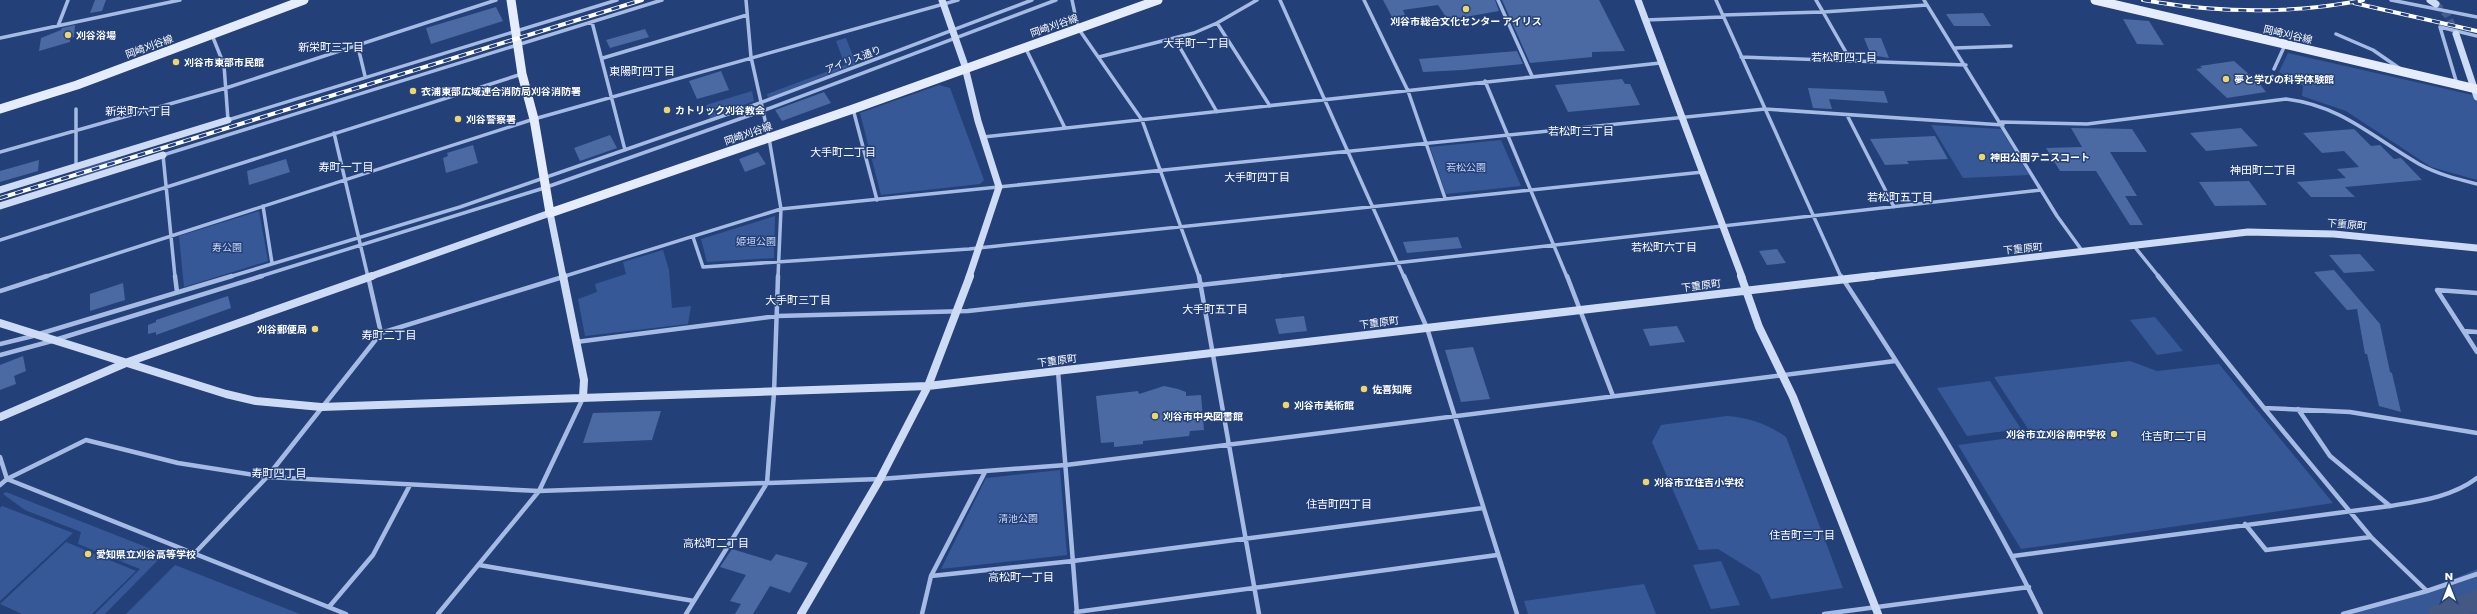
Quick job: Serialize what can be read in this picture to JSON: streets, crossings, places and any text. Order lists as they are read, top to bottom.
{
  "streets": {
    "main road": ["岡崎刈谷線"],
    "street": ["アイリス通り", "下重原町"]
  },
  "crossings": [
    ["アイリス通り", "下重原町"]
  ],
  "districts": [
    "大手町一丁目",
    "新栄町三丁目",
    "若松町四丁目",
    "東陽町四丁目",
    "新栄町六丁目",
    "若松町三丁目",
    "大手町二丁目",
    "寿町一丁目",
    "神田町二丁目",
    "大手町四丁目",
    "若松町五丁目",
    "若松町六丁目",
    "大手町三丁目",
    "大手町五丁目",
    "寿町二丁目",
    "住吉町二丁目",
    "寿町四丁目",
    "住吉町四丁目",
    "住吉町三丁目",
    "高松町二丁目",
    "高松町一丁目"
  ],
  "parks": [
    "若松公園",
    "姫垣公園",
    "寿公園",
    "清池公園"
  ],
  "places": [
    "刈谷市総合文化センター アイリス",
    "刈谷浴場",
    "刈谷市東部市民館",
    "夢と学びの科学体験館",
    "衣浦東部広域連合消防局刈谷消防署",
    "カトリック刈谷教会",
    "刈谷警察署",
    "神田公園テニスコート",
    "刈谷郵便局",
    "佐喜知庵",
    "刈谷市美術館",
    "刈谷市中央図書館",
    "刈谷市立刈谷南中学校",
    "刈谷市立住吉小学校",
    "愛知県立刈谷高等学校"
  ],
  "north": "top"
}
